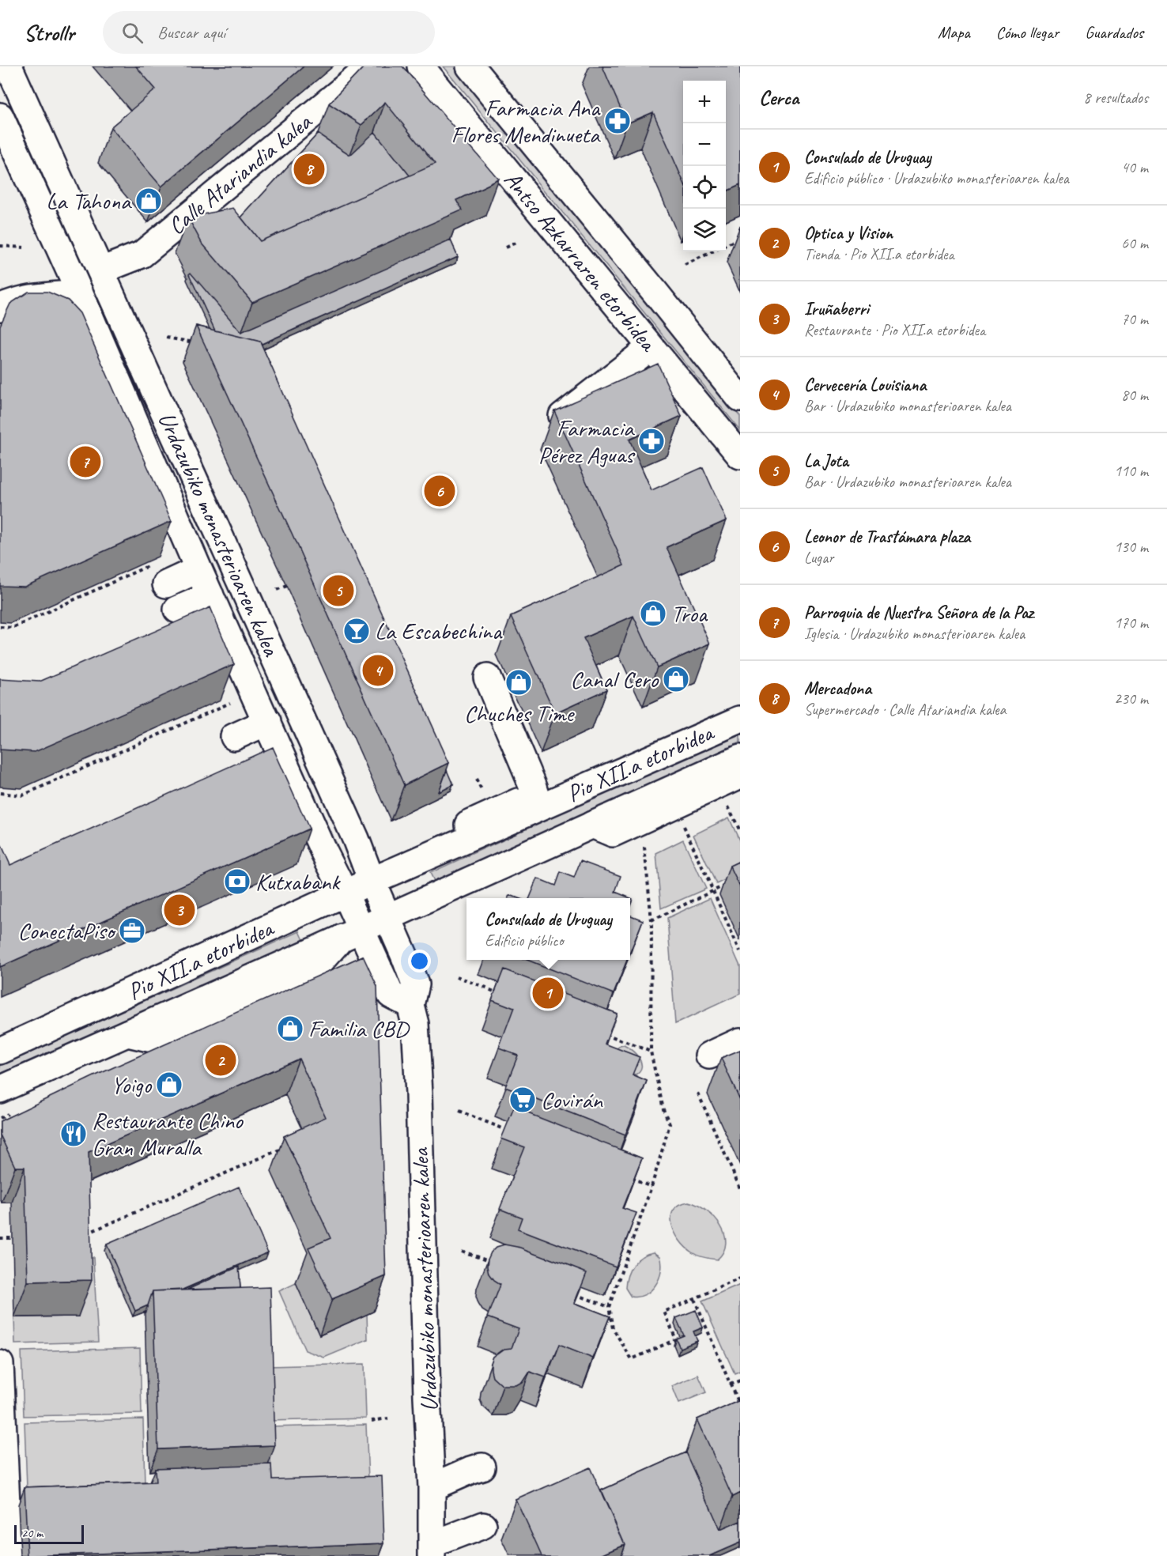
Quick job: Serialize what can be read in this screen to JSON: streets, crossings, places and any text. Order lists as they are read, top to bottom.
{
  "streets": {
    "street": [
      "Calle Atariandia kalea",
      "Antso Azkarraren etorbidea",
      "Urdazubiko monasterioaren kalea",
      "Pio XII.a etorbidea"
    ]
  },
  "crossings": [
    ["Calle Atariandia kalea", "Urdazubiko monasterioaren kalea"],
    ["Urdazubiko monasterioaren kalea", "Pio XII.a etorbidea"]
  ],
  "places": {
    "pharmacy": ["Farmacia Ana Flores Mendinueta", "Farmacia Pérez Aguas"],
    "shop": [
      "La Tahona",
      "Troa",
      "Canal Cero",
      "Chuches Time",
      "Familia CBD",
      "Yoigo"
    ],
    "bar": ["La Escabechina"],
    "bank": ["Kutxabank"],
    "office": ["ConectaPiso"],
    "supermarket": ["Covirán"],
    "restaurant": ["Restaurante Chino Gran Muralla"]
  },
  "scale_bar": "20 m",
  "page": {
    "header": "Strollr",
    "search": "Buscar aquí",
    "nav": ["Mapa", "Cómo llegar", "Guardados"],
    "heading": ["Cerca", "8 resultados"],
    "map_buttons": ["+", "−"],
    "list": [
      {
        "mark": "1",
        "name": "Consulado de Uruguay",
        "note": "Edificio público · Urdazubiko monasterioaren kalea",
        "value": "40 m"
      },
      {
        "mark": "2",
        "name": "Optica y Vision",
        "note": "Tienda · Pio XII.a etorbidea",
        "value": "60 m"
      },
      {
        "mark": "3",
        "name": "Iruñaberri",
        "note": "Restaurante · Pio XII.a etorbidea",
        "value": "70 m"
      },
      {
        "mark": "4",
        "name": "Cervecería Louisiana",
        "note": "Bar · Urdazubiko monasterioaren kalea",
        "value": "80 m"
      },
      {
        "mark": "5",
        "name": "La Jota",
        "note": "Bar · Urdazubiko monasterioaren kalea",
        "value": "110 m"
      },
      {
        "mark": "6",
        "name": "Leonor de Trastámara plaza",
        "note": "Lugar",
        "value": "130 m"
      },
      {
        "mark": "7",
        "name": "Parroquia de Nuestra Señora de la Paz",
        "note": "Iglesia · Urdazubiko monasterioaren kalea",
        "value": "170 m"
      },
      {
        "mark": "8",
        "name": "Mercadona",
        "note": "Supermercado · Calle Atariandia kalea",
        "value": "230 m"
      }
    ],
    "pins": [
      "8",
      "7",
      "6",
      "5",
      "4",
      "3",
      "1",
      "2"
    ],
    "popup": ["Consulado de Uruguay", "Edificio público"],
    "scale": "20 m"
  }
}
